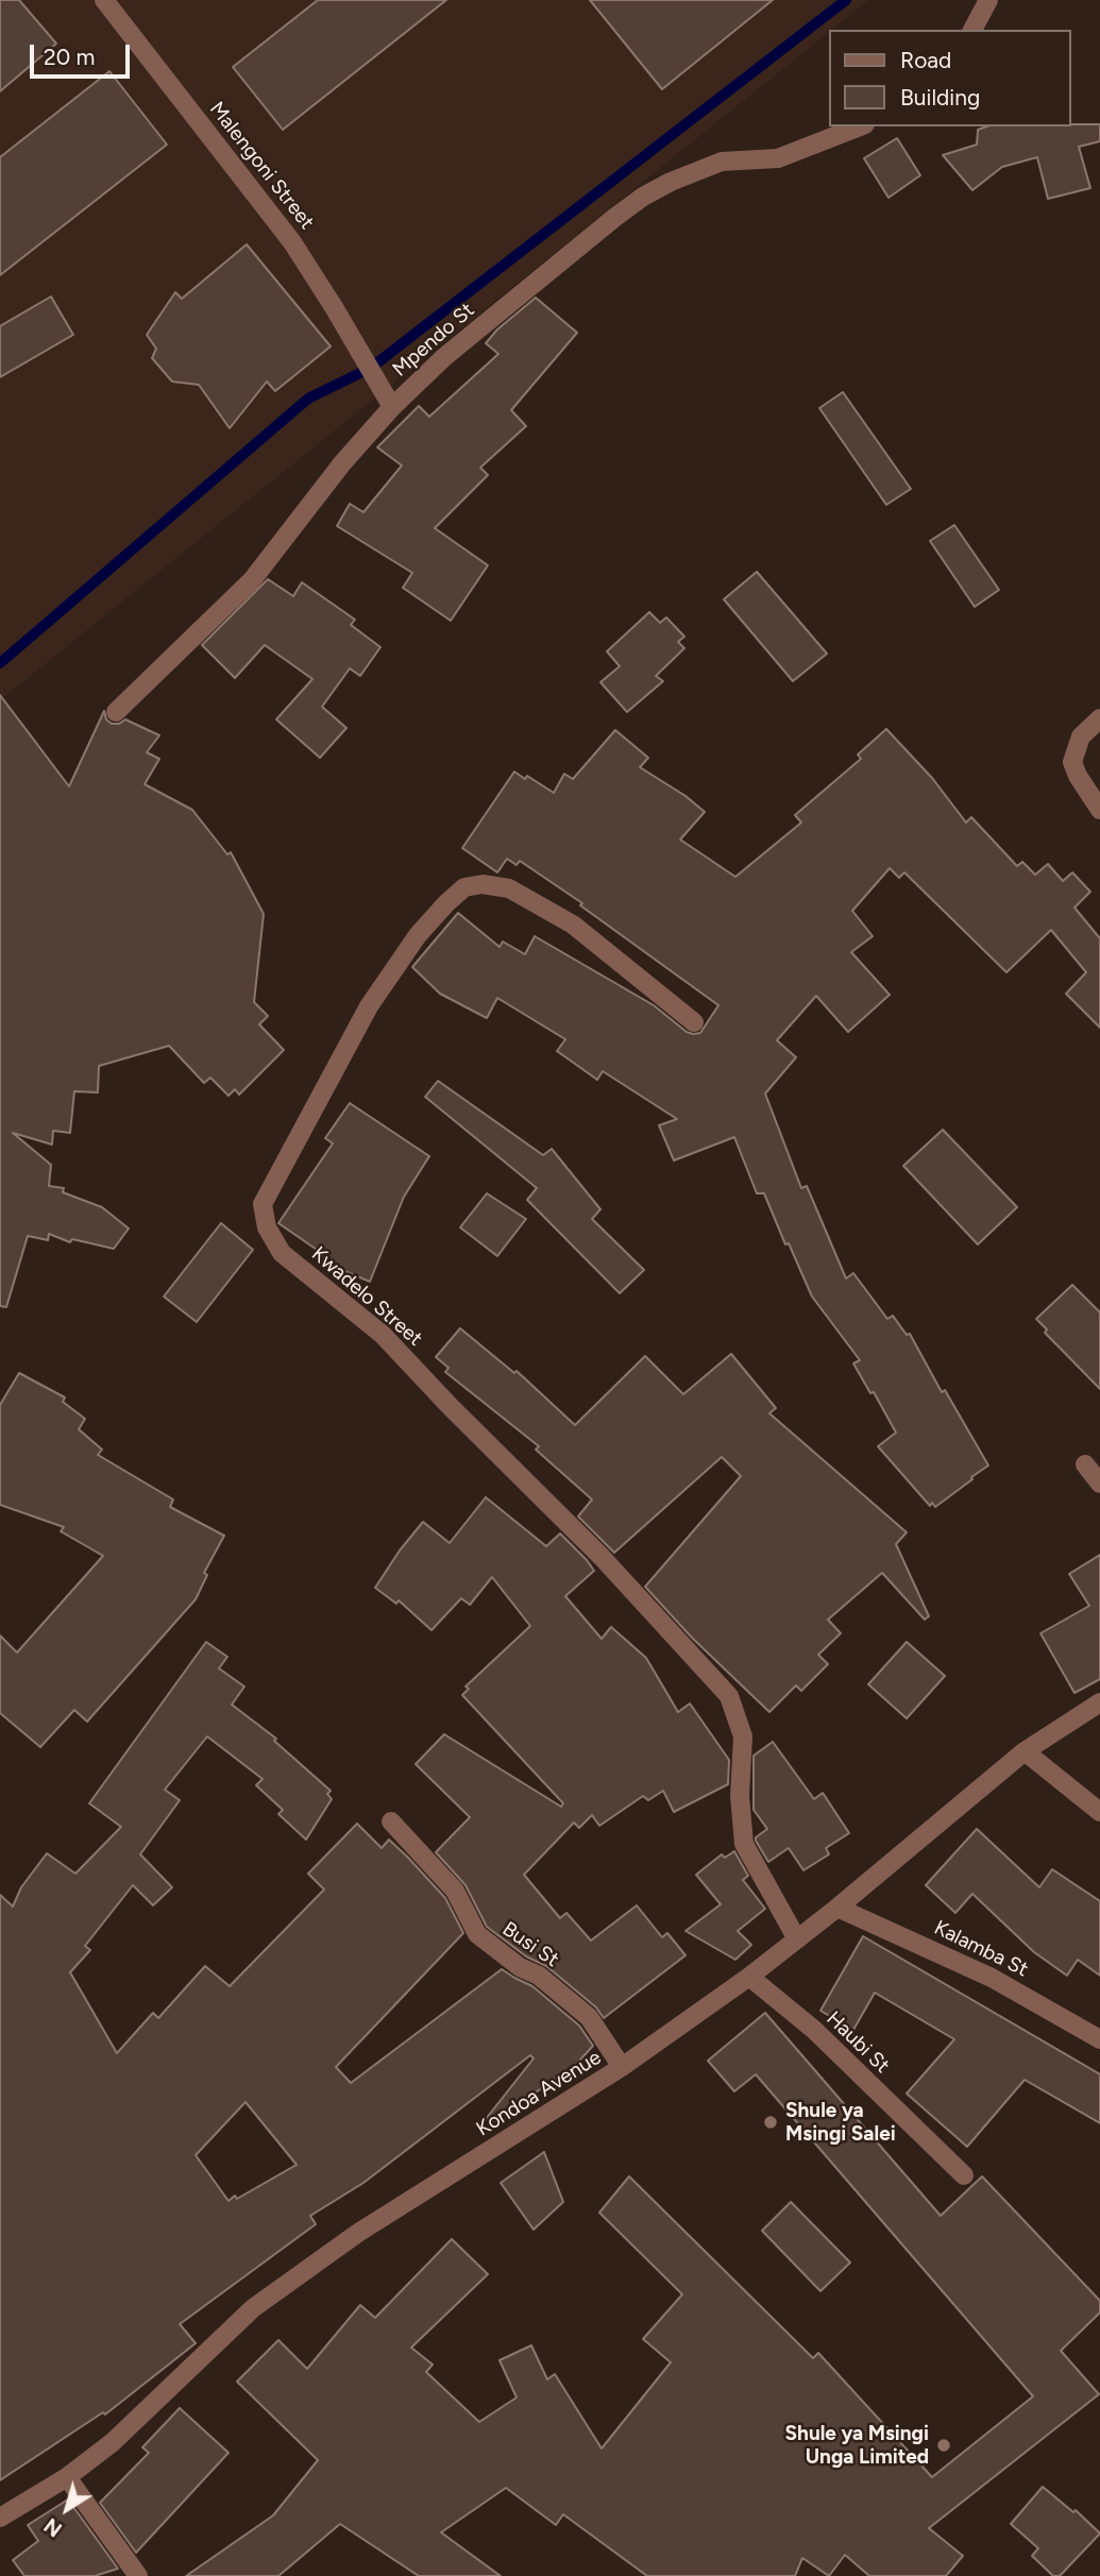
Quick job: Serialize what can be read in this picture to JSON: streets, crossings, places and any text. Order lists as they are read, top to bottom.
{
  "streets": {
    "street": [
      "Malengoni Street",
      "Mpendo St",
      "Kwadelo Street",
      "Busi St",
      "Kalamba St",
      "Haubi St",
      "Kondoa Avenue"
    ]
  },
  "crossings": [
    ["Malengoni Street", "Mpendo St"],
    ["Kwadelo Street", "Kondoa Avenue"],
    ["Busi St", "Kondoa Avenue"],
    ["Kalamba St", "Kondoa Avenue"],
    ["Haubi St", "Kondoa Avenue"]
  ],
  "places": ["Shule ya Msingi Salei", "Shule ya Msingi Unga Limited"],
  "legend": ["Road", "Building"],
  "scale_bar": "20 m",
  "north": "bottom left"
}
